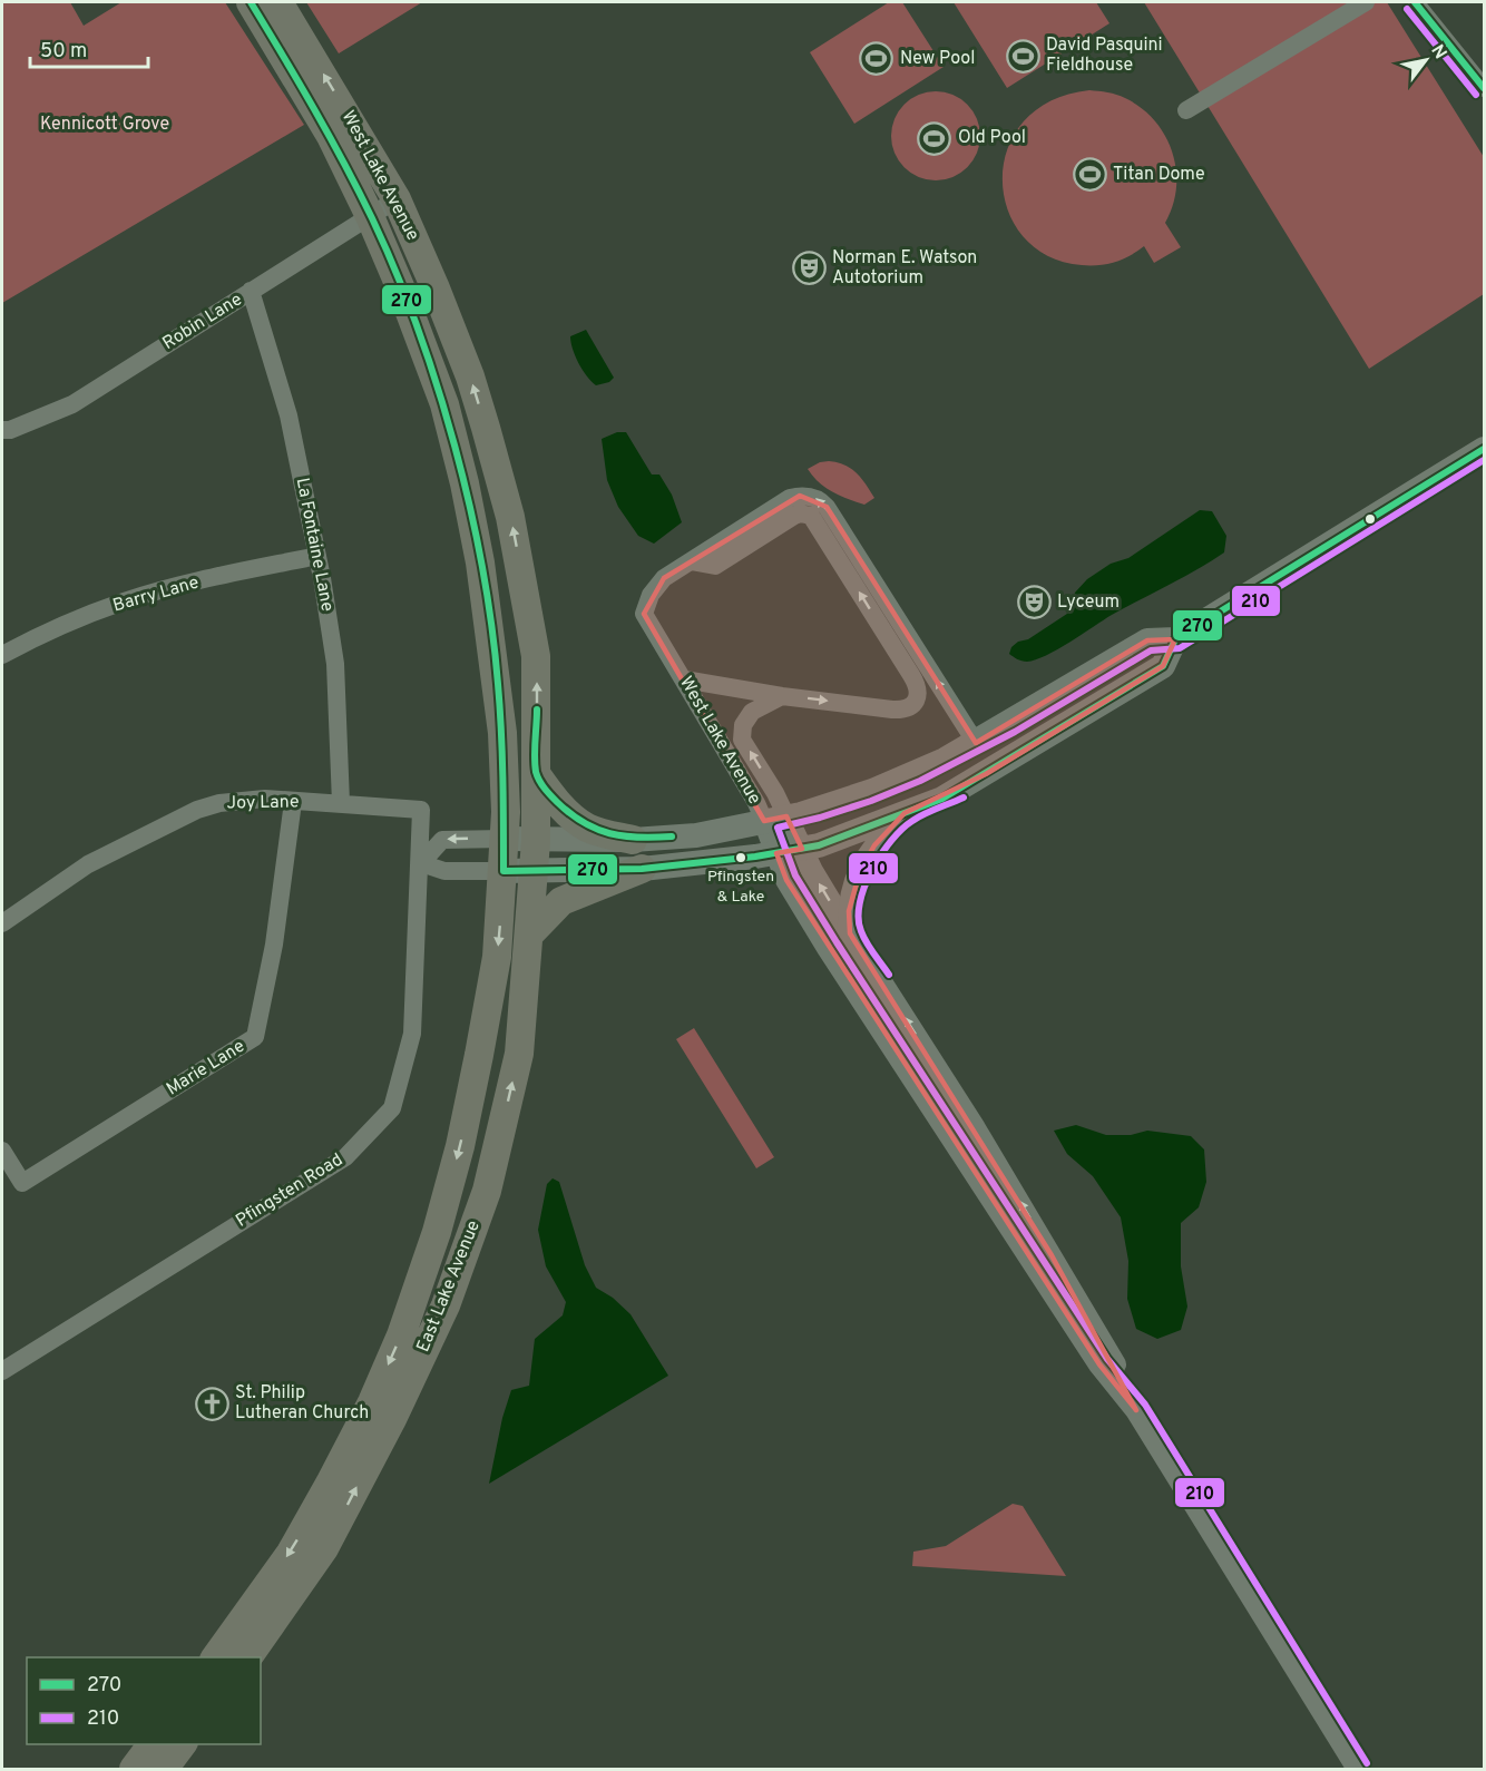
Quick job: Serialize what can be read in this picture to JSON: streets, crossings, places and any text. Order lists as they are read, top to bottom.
{
  "streets": {
    "main road": ["West Lake Avenue", "East Lake Avenue"],
    "street": [
      "Robin Lane",
      "La Fontaine Lane",
      "Barry Lane",
      "Joy Lane",
      "Marie Lane",
      "Pfingsten Road"
    ]
  },
  "crossings": [
    ["West Lake Avenue", "Robin Lane"],
    ["West Lake Avenue", "East Lake Avenue"],
    ["Robin Lane", "La Fontaine Lane"],
    ["La Fontaine Lane", "Barry Lane"],
    ["La Fontaine Lane", "Joy Lane"],
    ["Joy Lane", "Marie Lane"],
    ["Joy Lane", "Pfingsten Road"]
  ],
  "parks": ["Kennicott Grove"],
  "places": {
    "sports": [
      "David Pasquini Fieldhouse",
      "New Pool",
      "Old Pool",
      "Titan Dome"
    ],
    "theatre": ["Norman E. Watson Autotorium", "Lyceum"],
    "other": ["Pfingsten & Lake"],
    "church": ["St. Philip Lutheran Church"]
  },
  "lines": ["transit line 270", "transit line 210"],
  "legend": ["270", "210"],
  "scale_bar": "50 m",
  "north": "top right"
}
